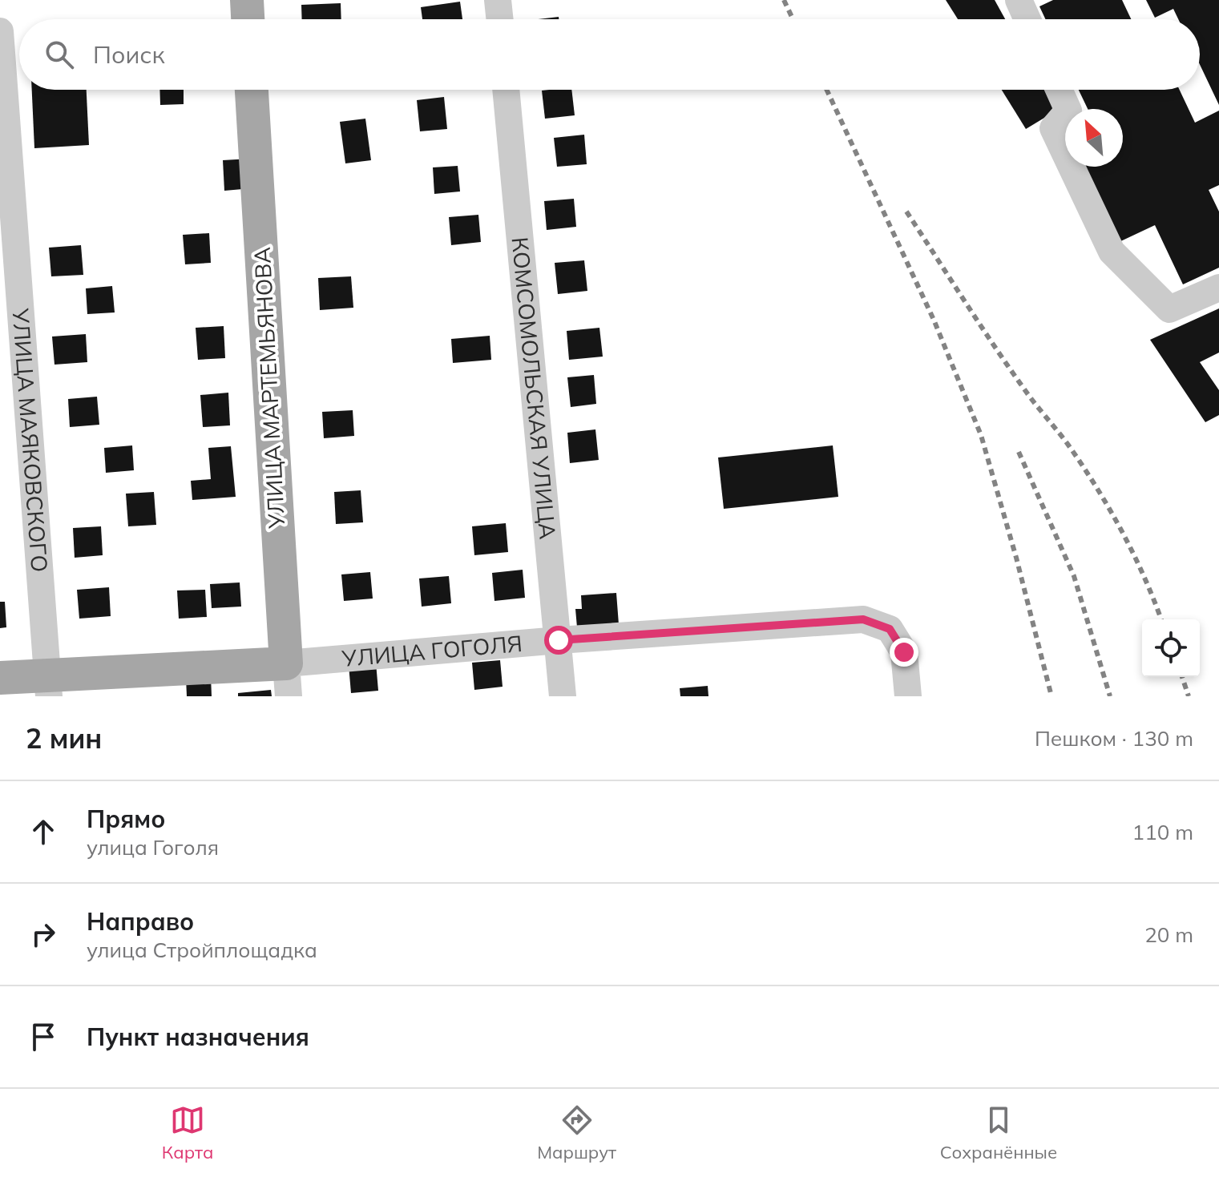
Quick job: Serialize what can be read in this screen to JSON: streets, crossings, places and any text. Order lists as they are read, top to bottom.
{
  "streets": {
    "main road": ["УЛИЦА МАРТЕМЬЯНОВА", "УЛИЦА ГОГОЛЯ"],
    "street": ["КОМСОМОЛЬСКАЯ УЛИЦА", "УЛИЦА МАЯКОВСКОГО"]
  },
  "crossings": [
    ["КОМСОМОЛЬСКАЯ УЛИЦА", "УЛИЦА ГОГОЛЯ"],
    ["УЛИЦА МАРТЕМЬЯНОВА", "УЛИЦА ГОГОЛЯ"],
    ["УЛИЦА МАЯКОВСКОГО", "УЛИЦА ГОГОЛЯ"]
  ],
  "north": "top left",
  "page": {
    "search": "Поиск",
    "heading": ["2 мин", "Пешком · 130 m"],
    "list": [
      ["Прямо", "улица Гоголя", "110 m"],
      ["Направо", "улица Стройплощадка", "20 m"],
      "Пункт назначения"
    ],
    "nav": ["Карта", "Маршрут", "Сохранённые"]
  }
}
